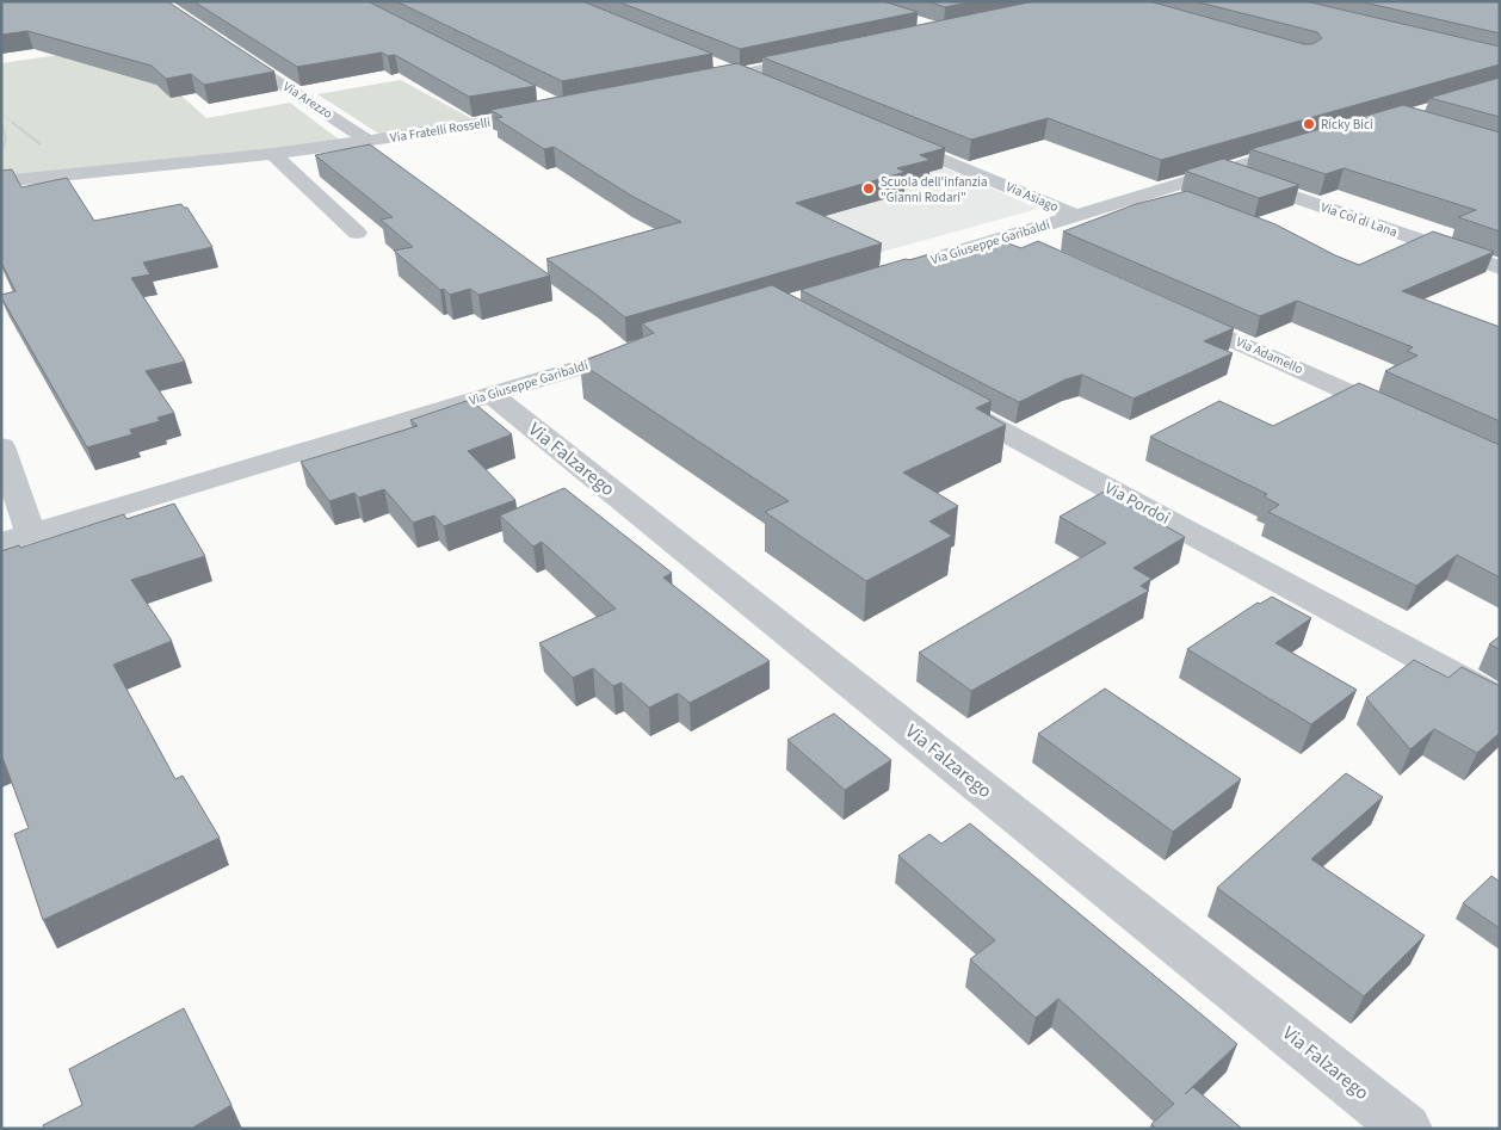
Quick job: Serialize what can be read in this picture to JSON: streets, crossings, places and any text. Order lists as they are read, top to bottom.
{
  "streets": {
    "street": [
      "Via Arezzo",
      "Via Fratelli Rosselli",
      "Via Asiago",
      "Via Col di Lana",
      "Via Giuseppe Garibaldi",
      "Via Adamello",
      "Via Falzarego",
      "Via Pordoi"
    ]
  },
  "crossings": [
    ["Via Arezzo", "Via Fratelli Rosselli"],
    ["Via Asiago", "Via Giuseppe Garibaldi"],
    ["Via Col di Lana", "Via Giuseppe Garibaldi"],
    ["Via Giuseppe Garibaldi", "Via Falzarego"]
  ],
  "places": ["Ricky Bici", "Scuola dell'infanzia \"Gianni Rodari\""]
}
